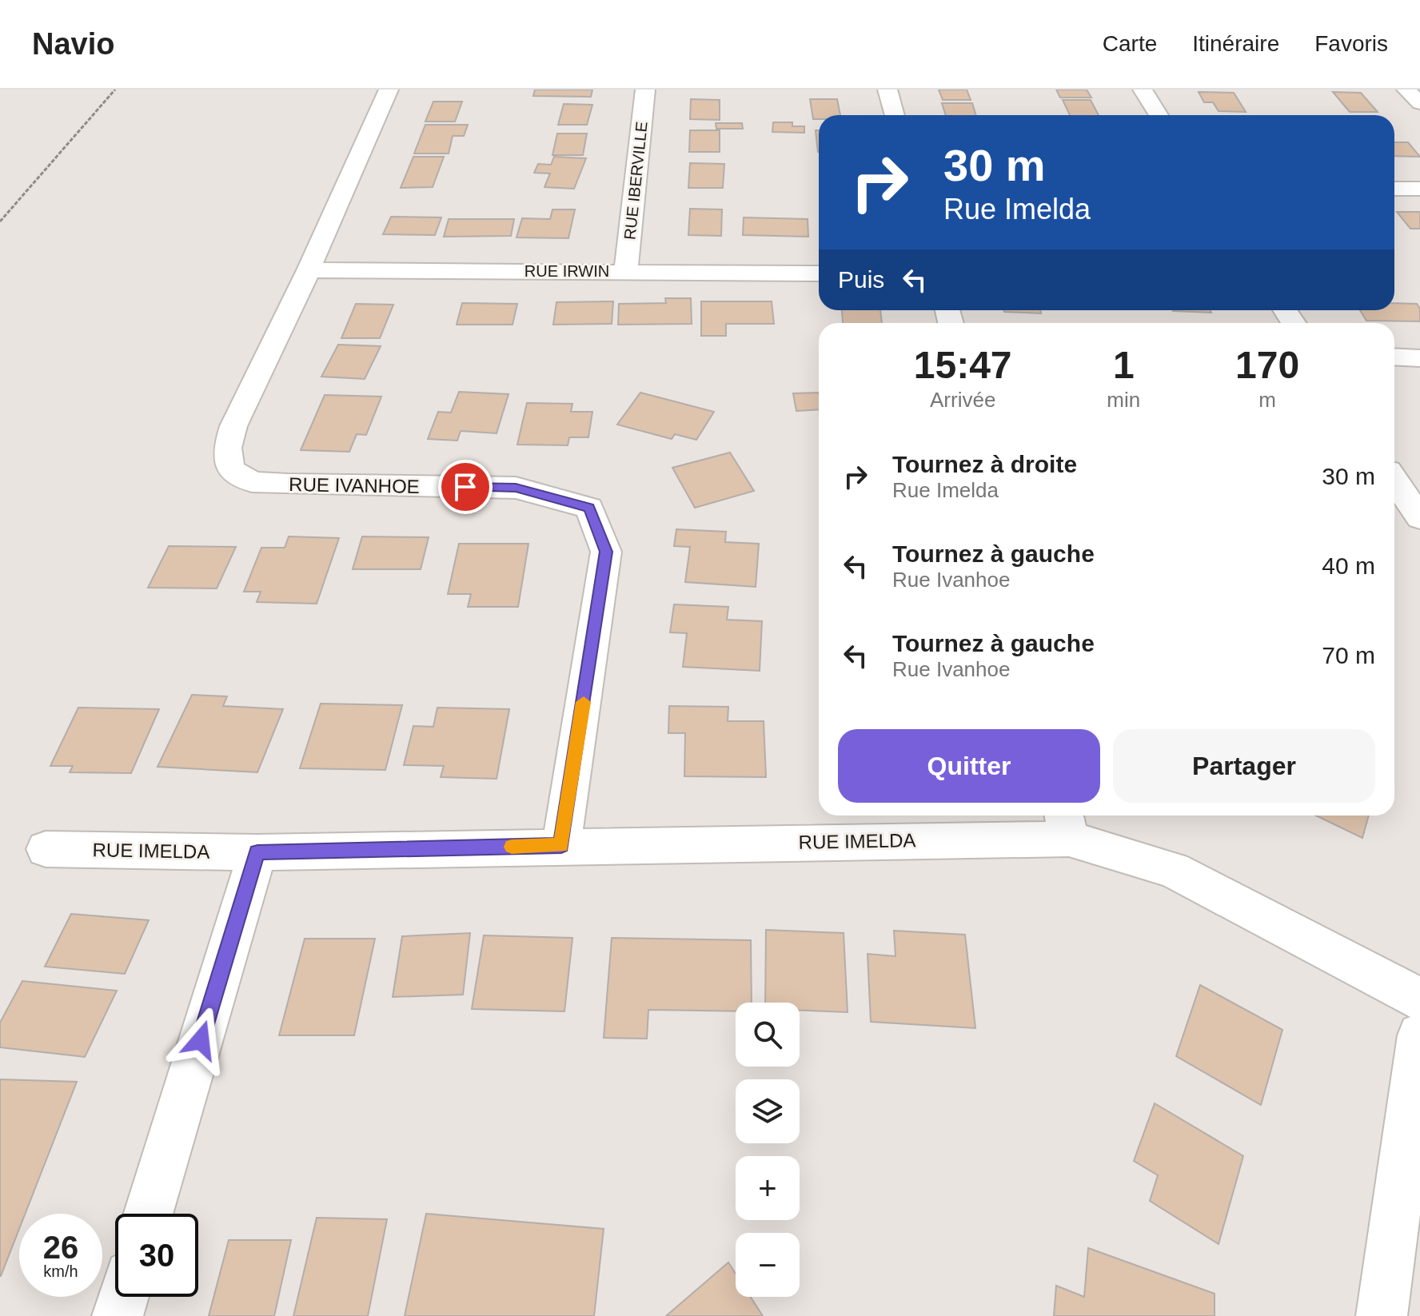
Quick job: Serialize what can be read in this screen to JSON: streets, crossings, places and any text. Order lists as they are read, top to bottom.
{
  "streets": {
    "street": [
      "RUE IBERVILLE",
      "RUE IRWIN",
      "RUE IVANHOE",
      "RUE IMELDA"
    ]
  },
  "crossings": [
    ["RUE IBERVILLE", "RUE IRWIN"],
    ["RUE IRWIN", "RUE IVANHOE"],
    ["RUE IVANHOE", "RUE IMELDA"]
  ],
  "page": {
    "header": "Navio",
    "nav": ["Carte", "Itinéraire", "Favoris"],
    "turn": ["30 m", "Rue Imelda"],
    "then": "Puis",
    "eta": [
      "15:47",
      "Arrivée",
      "1",
      "min",
      "170",
      "m"
    ],
    "list": [
      {
        "name": "Tournez à droite",
        "note": "Rue Imelda",
        "value": "30 m"
      },
      {
        "name": "Tournez à gauche",
        "note": "Rue Ivanhoe",
        "value": "40 m"
      },
      {
        "name": "Tournez à gauche",
        "note": "Rue Ivanhoe",
        "value": "70 m"
      }
    ],
    "buttons": ["Quitter", "Partager"],
    "map_buttons": ["+", "−"],
    "speed": "26 km/h",
    "limit": "30"
  }
}
